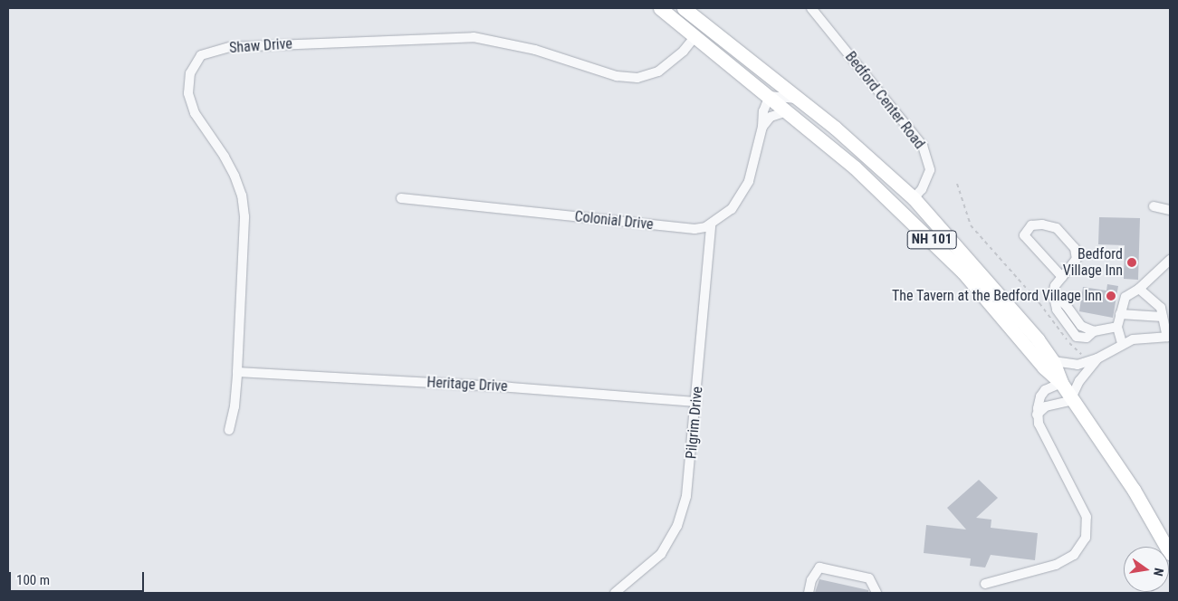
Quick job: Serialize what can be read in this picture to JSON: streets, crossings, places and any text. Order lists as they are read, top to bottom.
{
  "streets": {
    "highway": ["NH 101"],
    "street": [
      "Shaw Drive",
      "Bedford Center Road",
      "Colonial Drive",
      "Heritage Drive",
      "Pilgrim Drive"
    ]
  },
  "crossings": [
    ["Shaw Drive", "NH 101"],
    ["Shaw Drive", "Heritage Drive"],
    ["Bedford Center Road", "NH 101"],
    ["Colonial Drive", "NH 101"],
    ["Colonial Drive", "Pilgrim Drive"],
    ["Heritage Drive", "Pilgrim Drive"]
  ],
  "places": ["Bedford Village Inn", "The Tavern at the Bedford Village Inn"],
  "scale_bar": "100 m",
  "north": "right"
}
